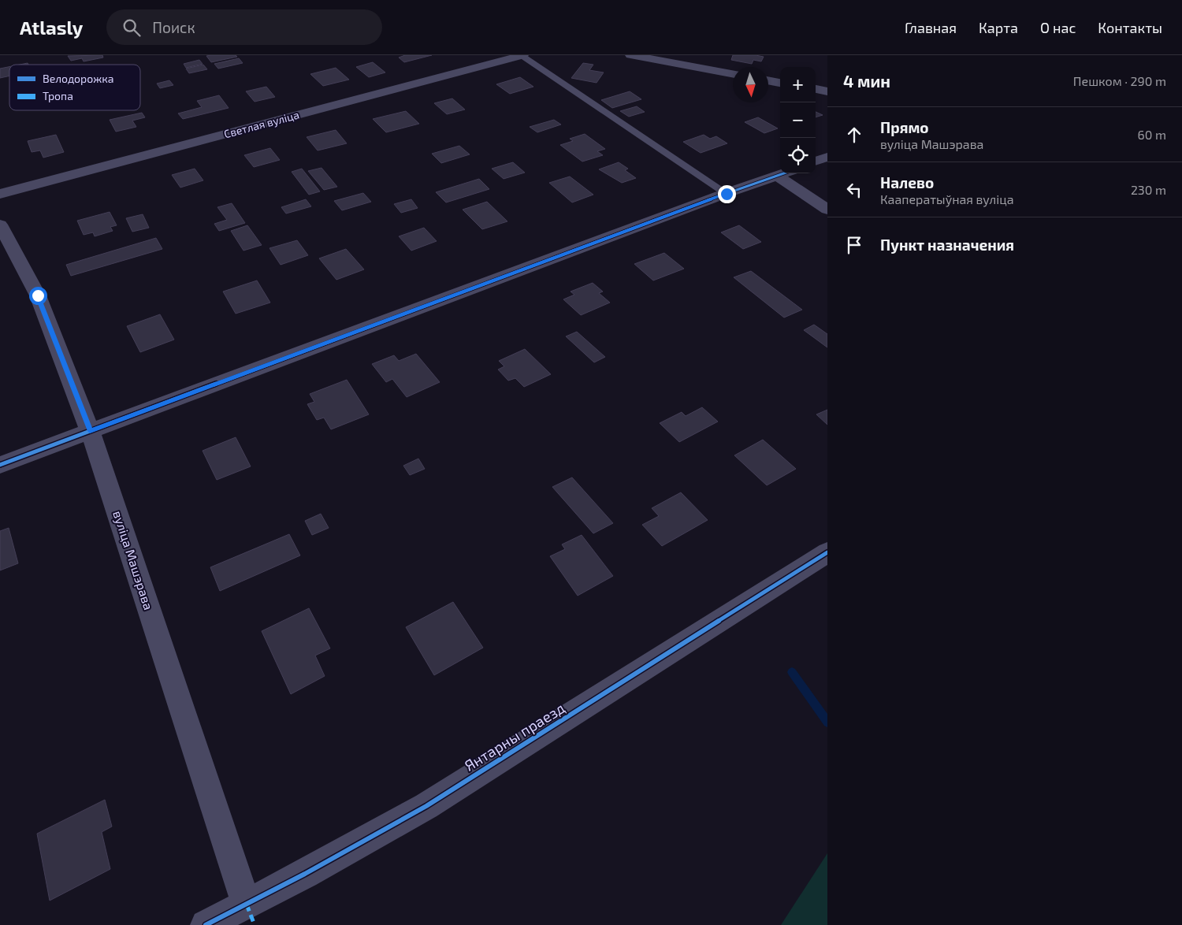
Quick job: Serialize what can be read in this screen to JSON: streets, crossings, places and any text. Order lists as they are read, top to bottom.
{
  "streets": {
    "street": ["Светлая вуліца", "вуліца Машэрава", "Янтарны праезд"]
  },
  "crossings": [
    ["вуліца Машэрава", "Янтарны праезд"]
  ],
  "legend": ["Велодорожка", "Тропа"],
  "north": "bottom",
  "page": {
    "header": "Atlasly",
    "search": "Поиск",
    "nav": [
      "Главная",
      "Карта",
      "О нас",
      "Контакты"
    ],
    "heading": ["4 мин", "Пешком · 290 m"],
    "map_buttons": ["+", "−"],
    "list": [
      ["Прямо", "вуліца Машэрава", "60 m"],
      ["Налево", "Кааператыўная вуліца", "230 m"],
      "Пункт назначения"
    ]
  }
}
